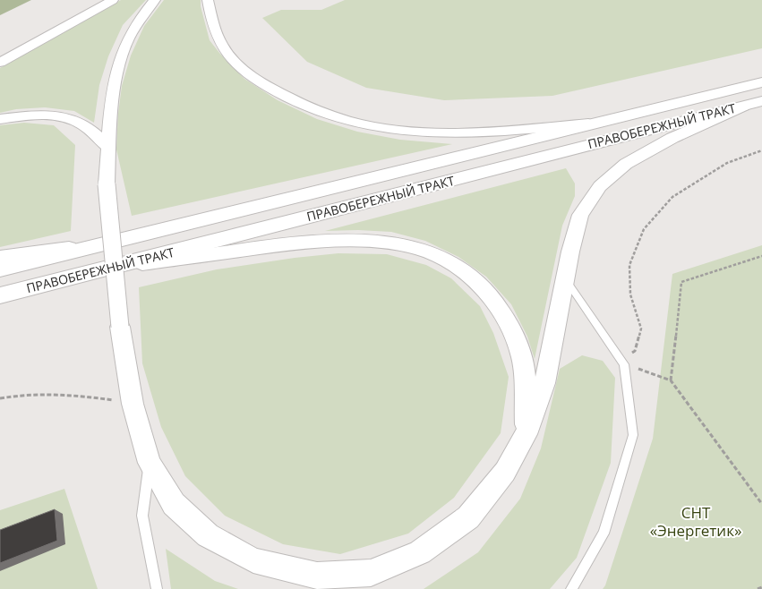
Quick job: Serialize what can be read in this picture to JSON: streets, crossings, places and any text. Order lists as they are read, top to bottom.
{
  "streets": {
    "highway": ["ПРАВОБЕРЕЖНЫЙ ТРАКТ"]
  },
  "parks": ["СНТ «Энергетик»"]
}
